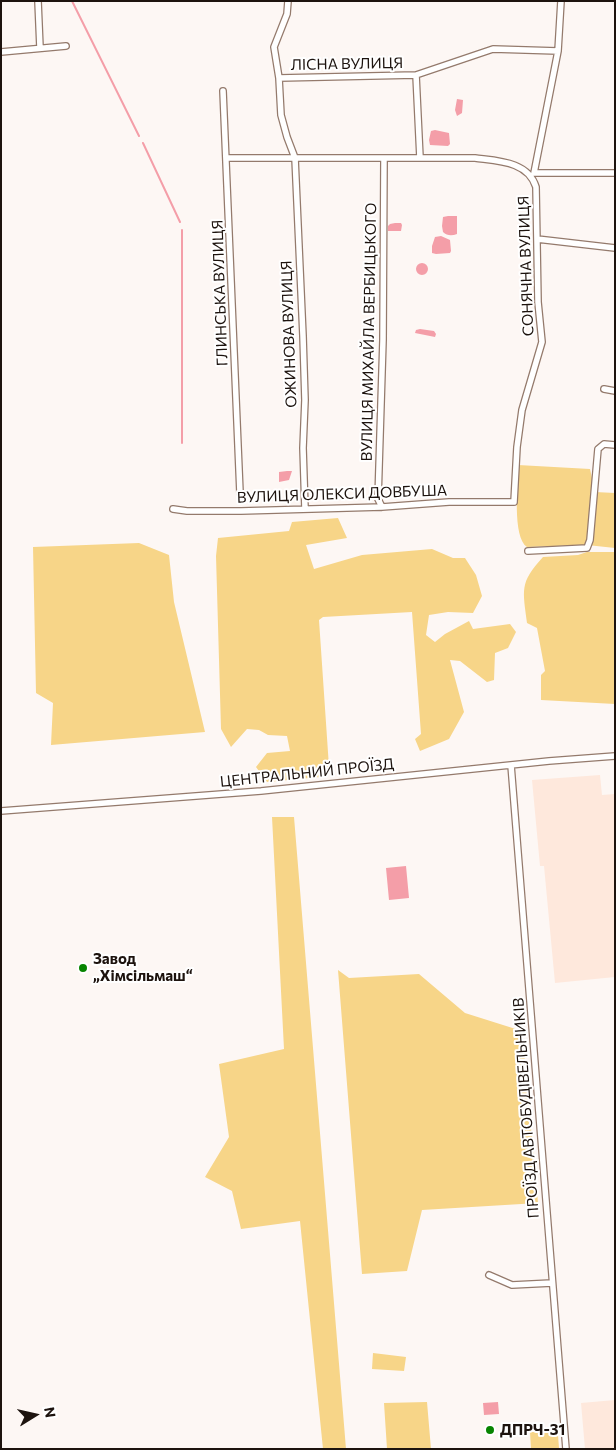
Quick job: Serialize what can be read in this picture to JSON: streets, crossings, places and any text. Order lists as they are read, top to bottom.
{
  "streets": {
    "street": [
      "ЛІСНА ВУЛИЦЯ",
      "СОНЯЧНА ВУЛИЦЯ",
      "ГЛИНСЬКА ВУЛИЦЯ",
      "ВУЛИЦЯ МИХАЙЛА ВЕРБИЦЬКОГО",
      "ОЖИНОВА ВУЛИЦЯ",
      "ВУЛИЦЯ ОЛЕКСИ ДОВБУША",
      "ЦЕНТРАЛЬНИЙ ПРОЇЗД",
      "ПРОЇЗД АВТОБУДІВЕЛЬНИКІВ"
    ]
  },
  "crossings": [
    ["ЛІСНА ВУЛИЦЯ", "СОНЯЧНА ВУЛИЦЯ"],
    ["СОНЯЧНА ВУЛИЦЯ", "ГЛИНСЬКА ВУЛИЦЯ"],
    ["СОНЯЧНА ВУЛИЦЯ", "ВУЛИЦЯ МИХАЙЛА ВЕРБИЦЬКОГО"],
    ["СОНЯЧНА ВУЛИЦЯ", "ОЖИНОВА ВУЛИЦЯ"],
    ["СОНЯЧНА ВУЛИЦЯ", "ВУЛИЦЯ ОЛЕКСИ ДОВБУША"],
    ["ВУЛИЦЯ МИХАЙЛА ВЕРБИЦЬКОГО", "ВУЛИЦЯ ОЛЕКСИ ДОВБУША"],
    ["ОЖИНОВА ВУЛИЦЯ", "ВУЛИЦЯ ОЛЕКСИ ДОВБУША"],
    ["ЦЕНТРАЛЬНИЙ ПРОЇЗД", "ПРОЇЗД АВТОБУДІВЕЛЬНИКІВ"]
  ],
  "places": ["Завод „Хімсільмаш“", "ДПРЧ-31"],
  "north": "right"
}
